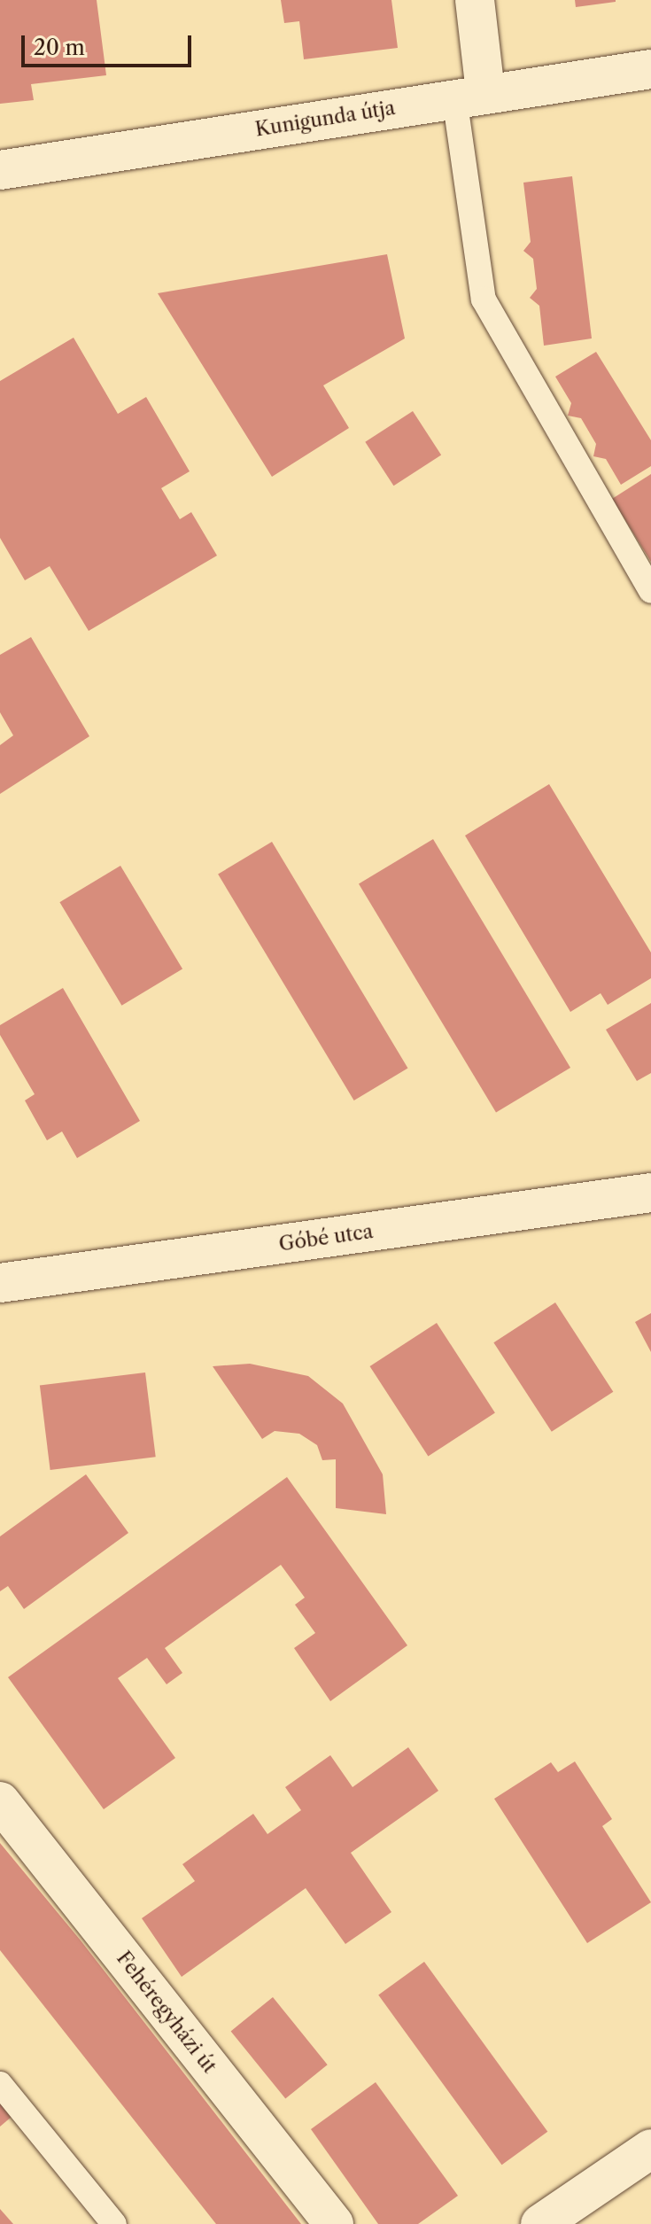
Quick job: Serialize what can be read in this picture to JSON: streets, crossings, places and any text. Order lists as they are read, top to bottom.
{
  "streets": {
    "street": ["Kunigunda útja", "Góbé utca", "Fehéregyházi út"]
  },
  "scale_bar": "20 m"
}
